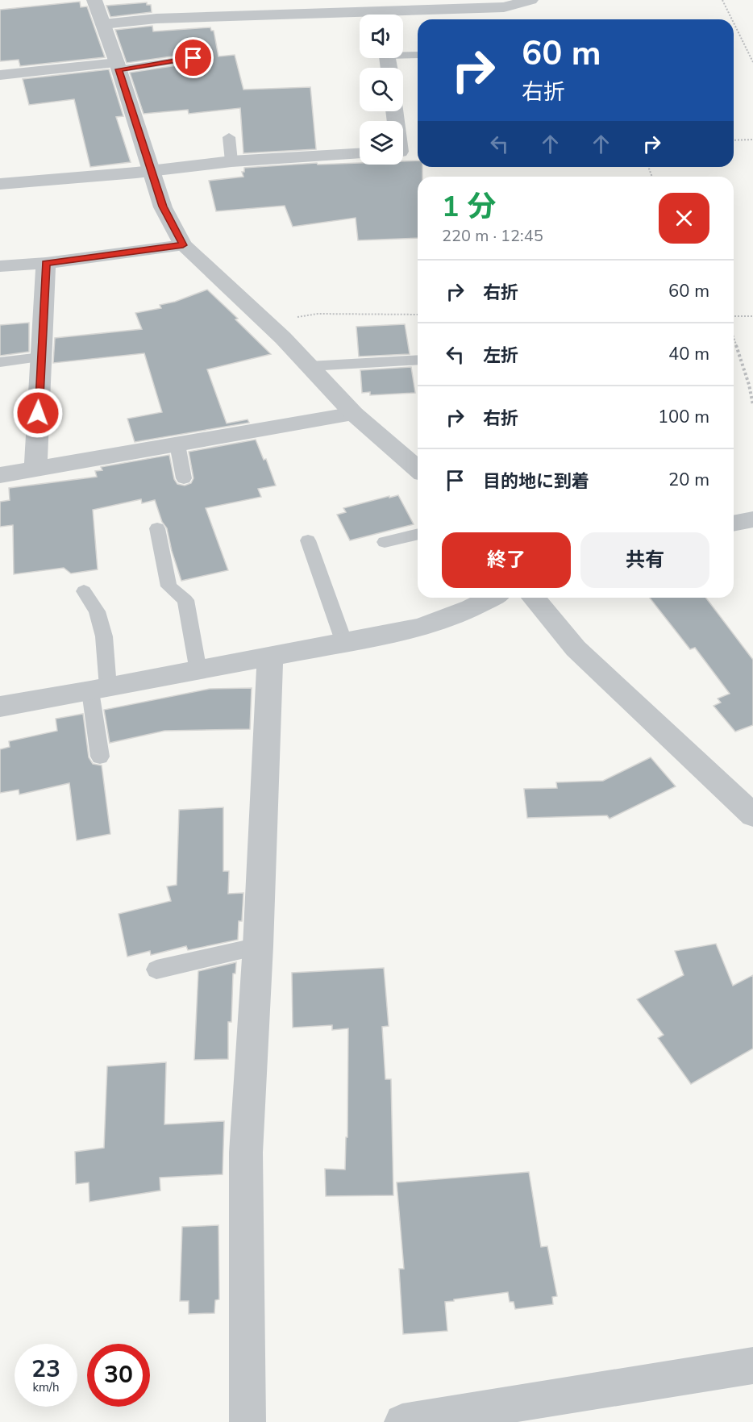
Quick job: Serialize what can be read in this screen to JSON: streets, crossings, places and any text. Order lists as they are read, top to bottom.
{
  "page": {
    "turn": ["60 m", "右折"],
    "heading": ["1 分", "220 m · 12:45"],
    "list": [
      {
        "name": "右折",
        "value": "60 m"
      },
      {
        "name": "左折",
        "value": "40 m"
      },
      {
        "name": "右折",
        "value": "100 m"
      },
      {
        "name": "目的地に到着",
        "value": "20 m"
      }
    ],
    "buttons": ["終了", "共有"],
    "speed": "23 km/h",
    "limit": "30"
  }
}
